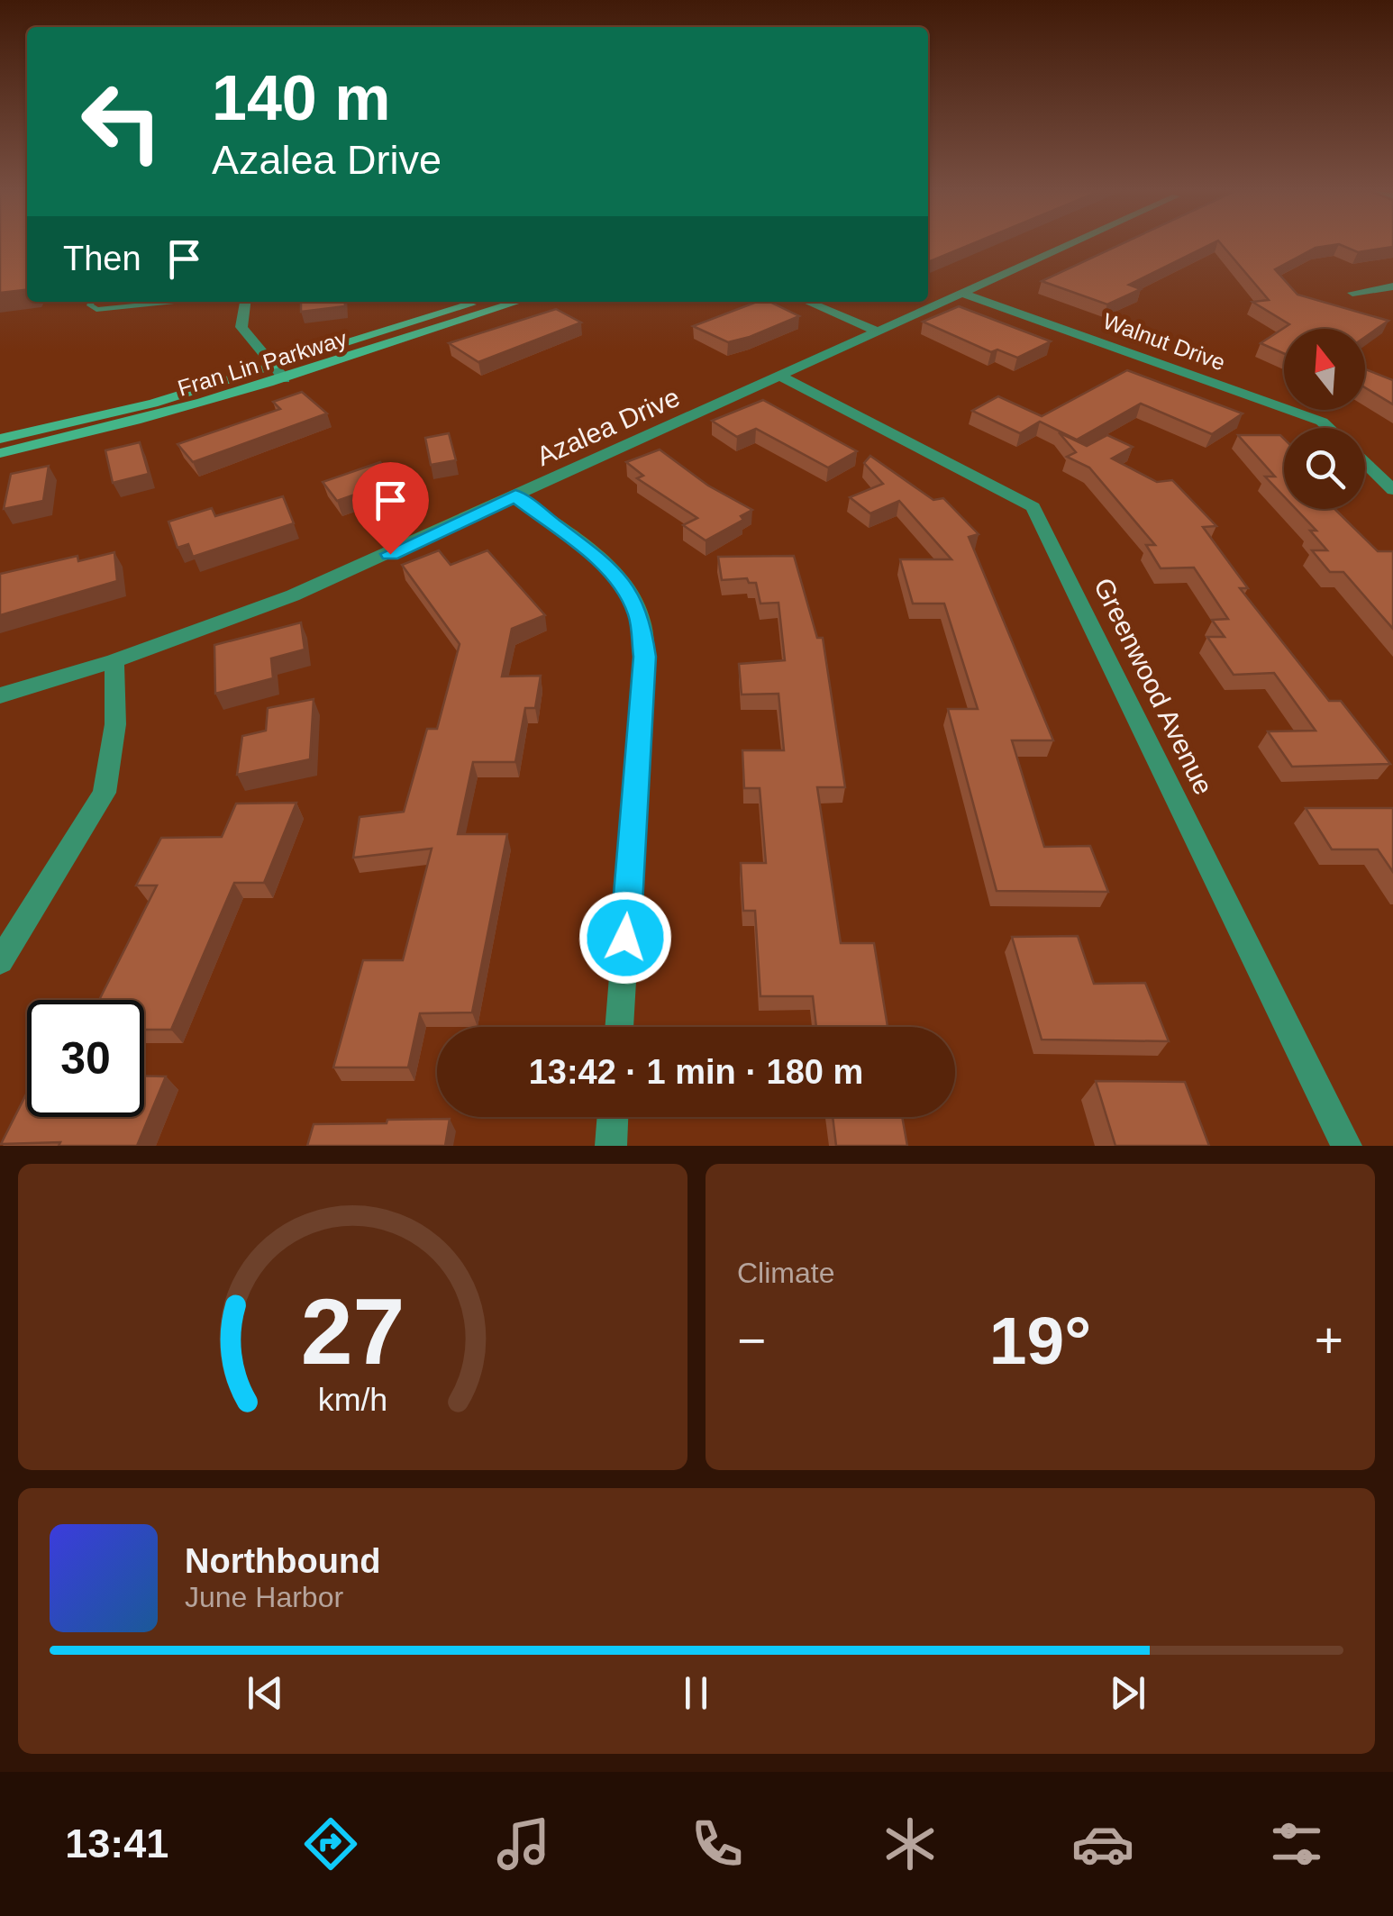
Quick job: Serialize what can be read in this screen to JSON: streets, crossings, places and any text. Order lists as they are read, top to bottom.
{
  "streets": {
    "street": [
      "Walnut Drive",
      "Fran Lin Parkway",
      "Azalea Drive",
      "Greenwood Avenue"
    ]
  },
  "crossings": [
    ["Walnut Drive", "Azalea Drive"],
    ["Azalea Drive", "Greenwood Avenue"]
  ],
  "north": "top",
  "page": {
    "turn": ["140 m", "Azalea Drive"],
    "then": "Then",
    "limit": "30",
    "trip": "13:42 · 1 min · 180 m",
    "tile": "Climate",
    "heat": ["−", "19°", "+"],
    "song": ["Northbound", "June Harbor"],
    "tabs": "13:41",
    "gauge": ["27", "km/h"]
  }
}
